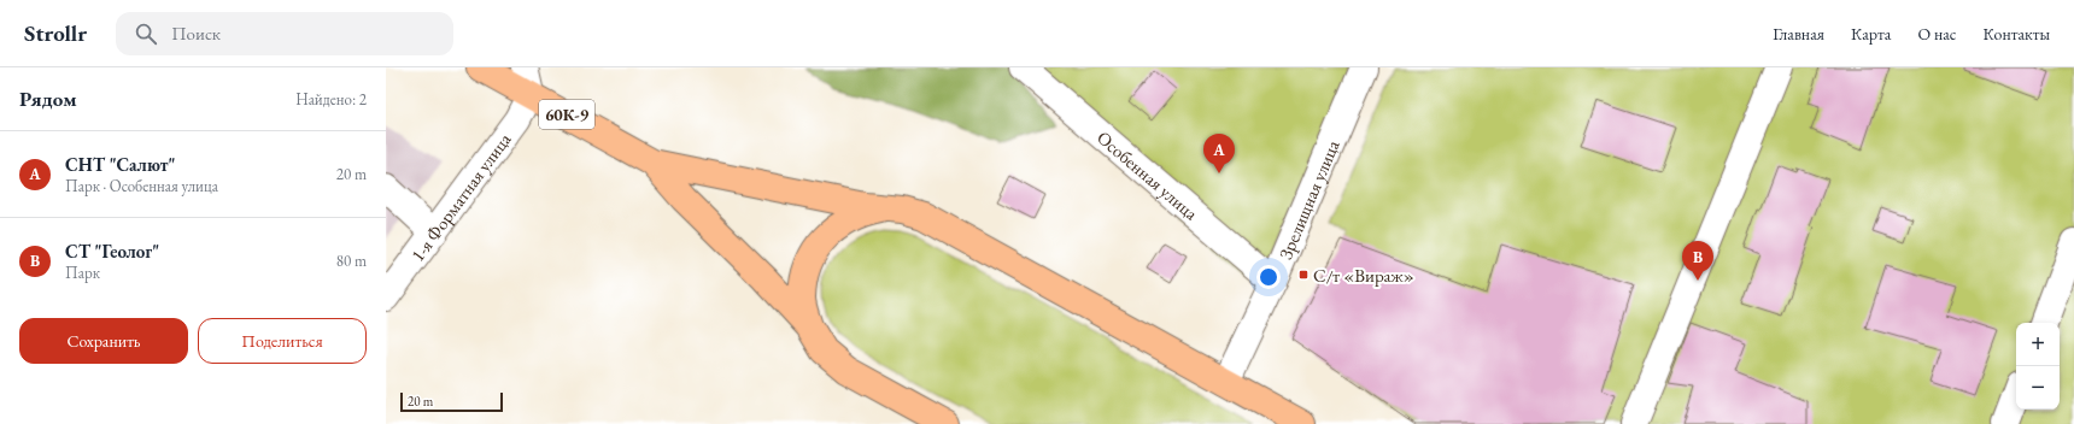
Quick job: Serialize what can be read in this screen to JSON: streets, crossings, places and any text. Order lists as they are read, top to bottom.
{
  "streets": {
    "main road": ["60К-9"],
    "street": ["Особенная улица", "1-я Форматная улица", "Зрелищная улица"]
  },
  "crossings": [
    ["60К-9", "1-я Форматная улица"],
    ["Особенная улица", "Зрелищная улица"]
  ],
  "places": {
    "transit": ["С/т «Вираж»"]
  },
  "scale_bar": "20 m",
  "page": {
    "header": "Strollr",
    "search": "Поиск",
    "nav": [
      "Главная",
      "Карта",
      "О нас",
      "Контакты"
    ],
    "heading": ["Рядом", "Найдено: 2"],
    "list": [
      {
        "mark": "A",
        "name": "СНТ \"Салют\"",
        "note": "Парк · Особенная улица",
        "value": "20 m"
      },
      {
        "mark": "B",
        "name": "СТ \"Геолог\"",
        "note": "Парк",
        "value": "80 m"
      }
    ],
    "pins": ["A", "B"],
    "buttons": ["Сохранить", "Поделиться"],
    "map_buttons": ["+", "−"],
    "scale": "20 m"
  }
}
